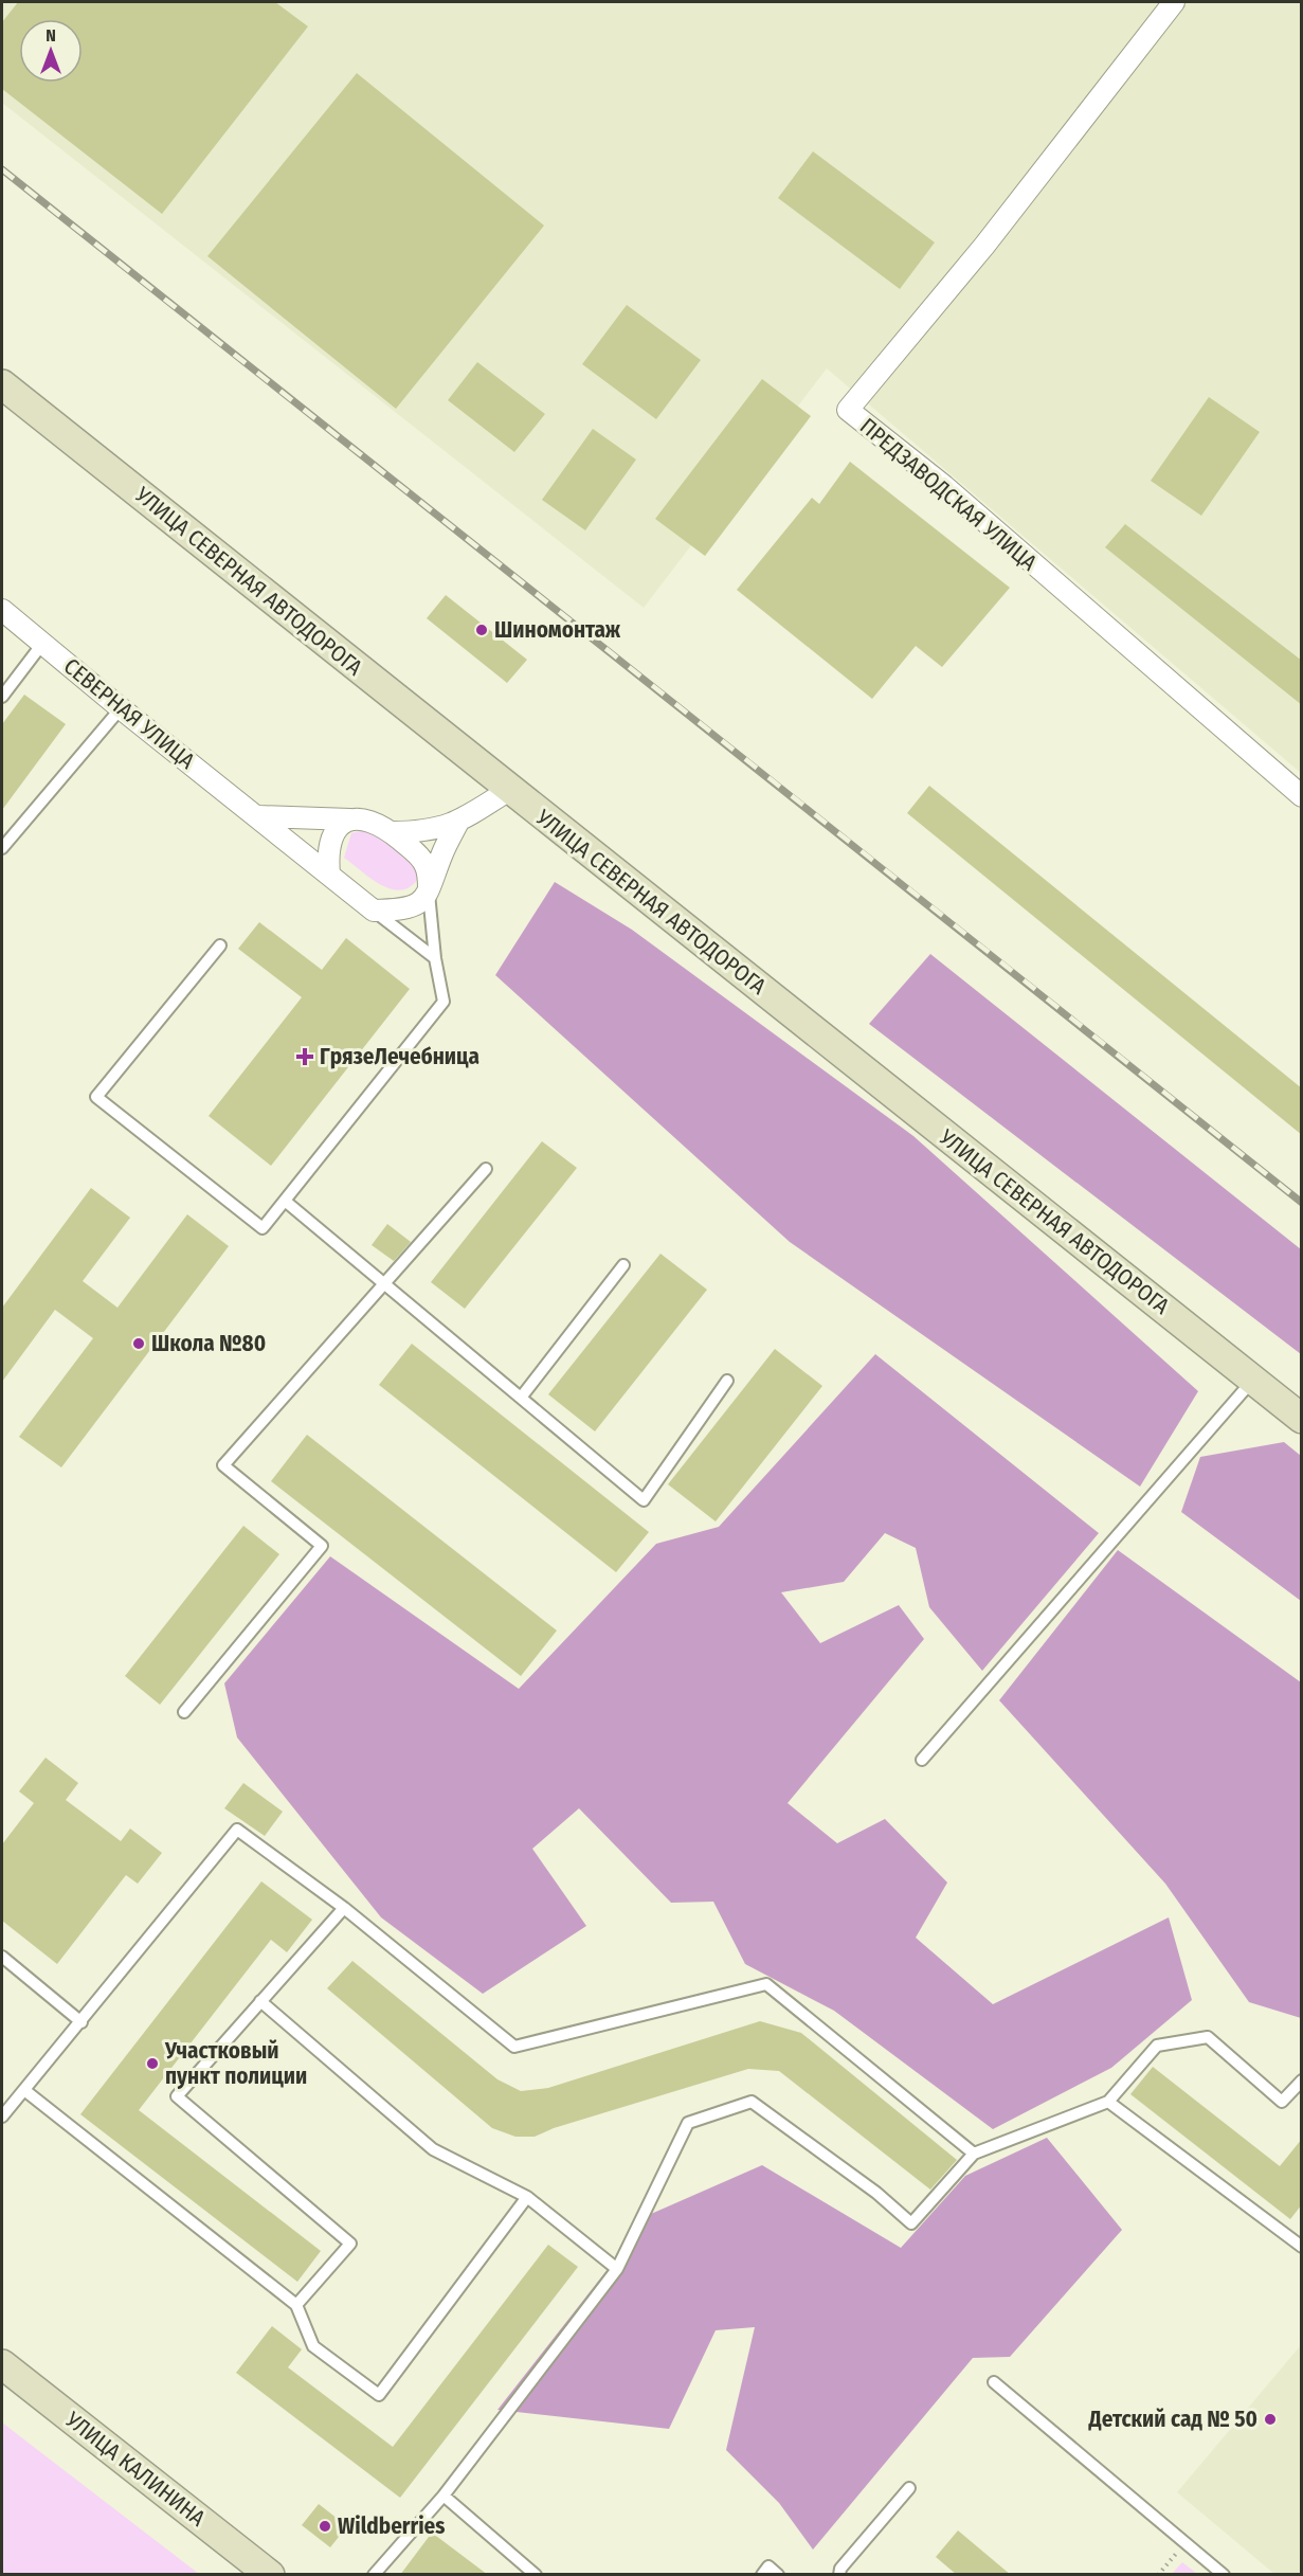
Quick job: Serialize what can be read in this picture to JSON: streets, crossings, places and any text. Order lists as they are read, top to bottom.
{
  "streets": {
    "main road": ["УЛИЦА СЕВЕРНАЯ АВТОДОРОГА", "УЛИЦА КАЛИНИНА"],
    "street": ["ПРЕДЗАВОДСКАЯ УЛИЦА", "СЕВЕРНАЯ УЛИЦА"]
  },
  "places": {
    "other": [
      "Шиномонтаж",
      "Школа №80",
      "Участковый пункт полиции",
      "Детский сад № 50",
      "Wildberries"
    ],
    "health": ["ГрязеЛечебница"]
  },
  "north": "top"
}
